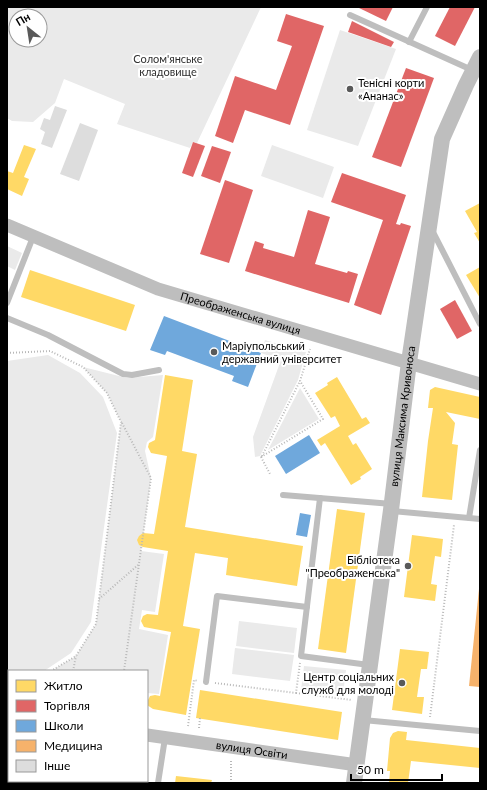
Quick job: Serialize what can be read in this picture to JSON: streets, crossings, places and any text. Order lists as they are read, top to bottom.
{
  "streets": {
    "street": ["Преображенська вулиця", "вулиця Максима Кривоноса", "вулиця Освіти"]
  },
  "crossings": [
    ["Преображенська вулиця", "вулиця Максима Кривоноса"],
    ["вулиця Максима Кривоноса", "вулиця Освіти"]
  ],
  "parks": ["Солом'янське кладовище"],
  "places": [
    "Тенісні корти «Ананас»",
    "Маріупольський державний університет",
    "Бібліотека \"Преображенська\"",
    "Центр соціальних служб для молоді"
  ],
  "legend": [
    "Житло",
    "Торгівля",
    "Школи",
    "Медицина",
    "Інше"
  ],
  "scale_bar": "50 m",
  "north": "top left"
}
